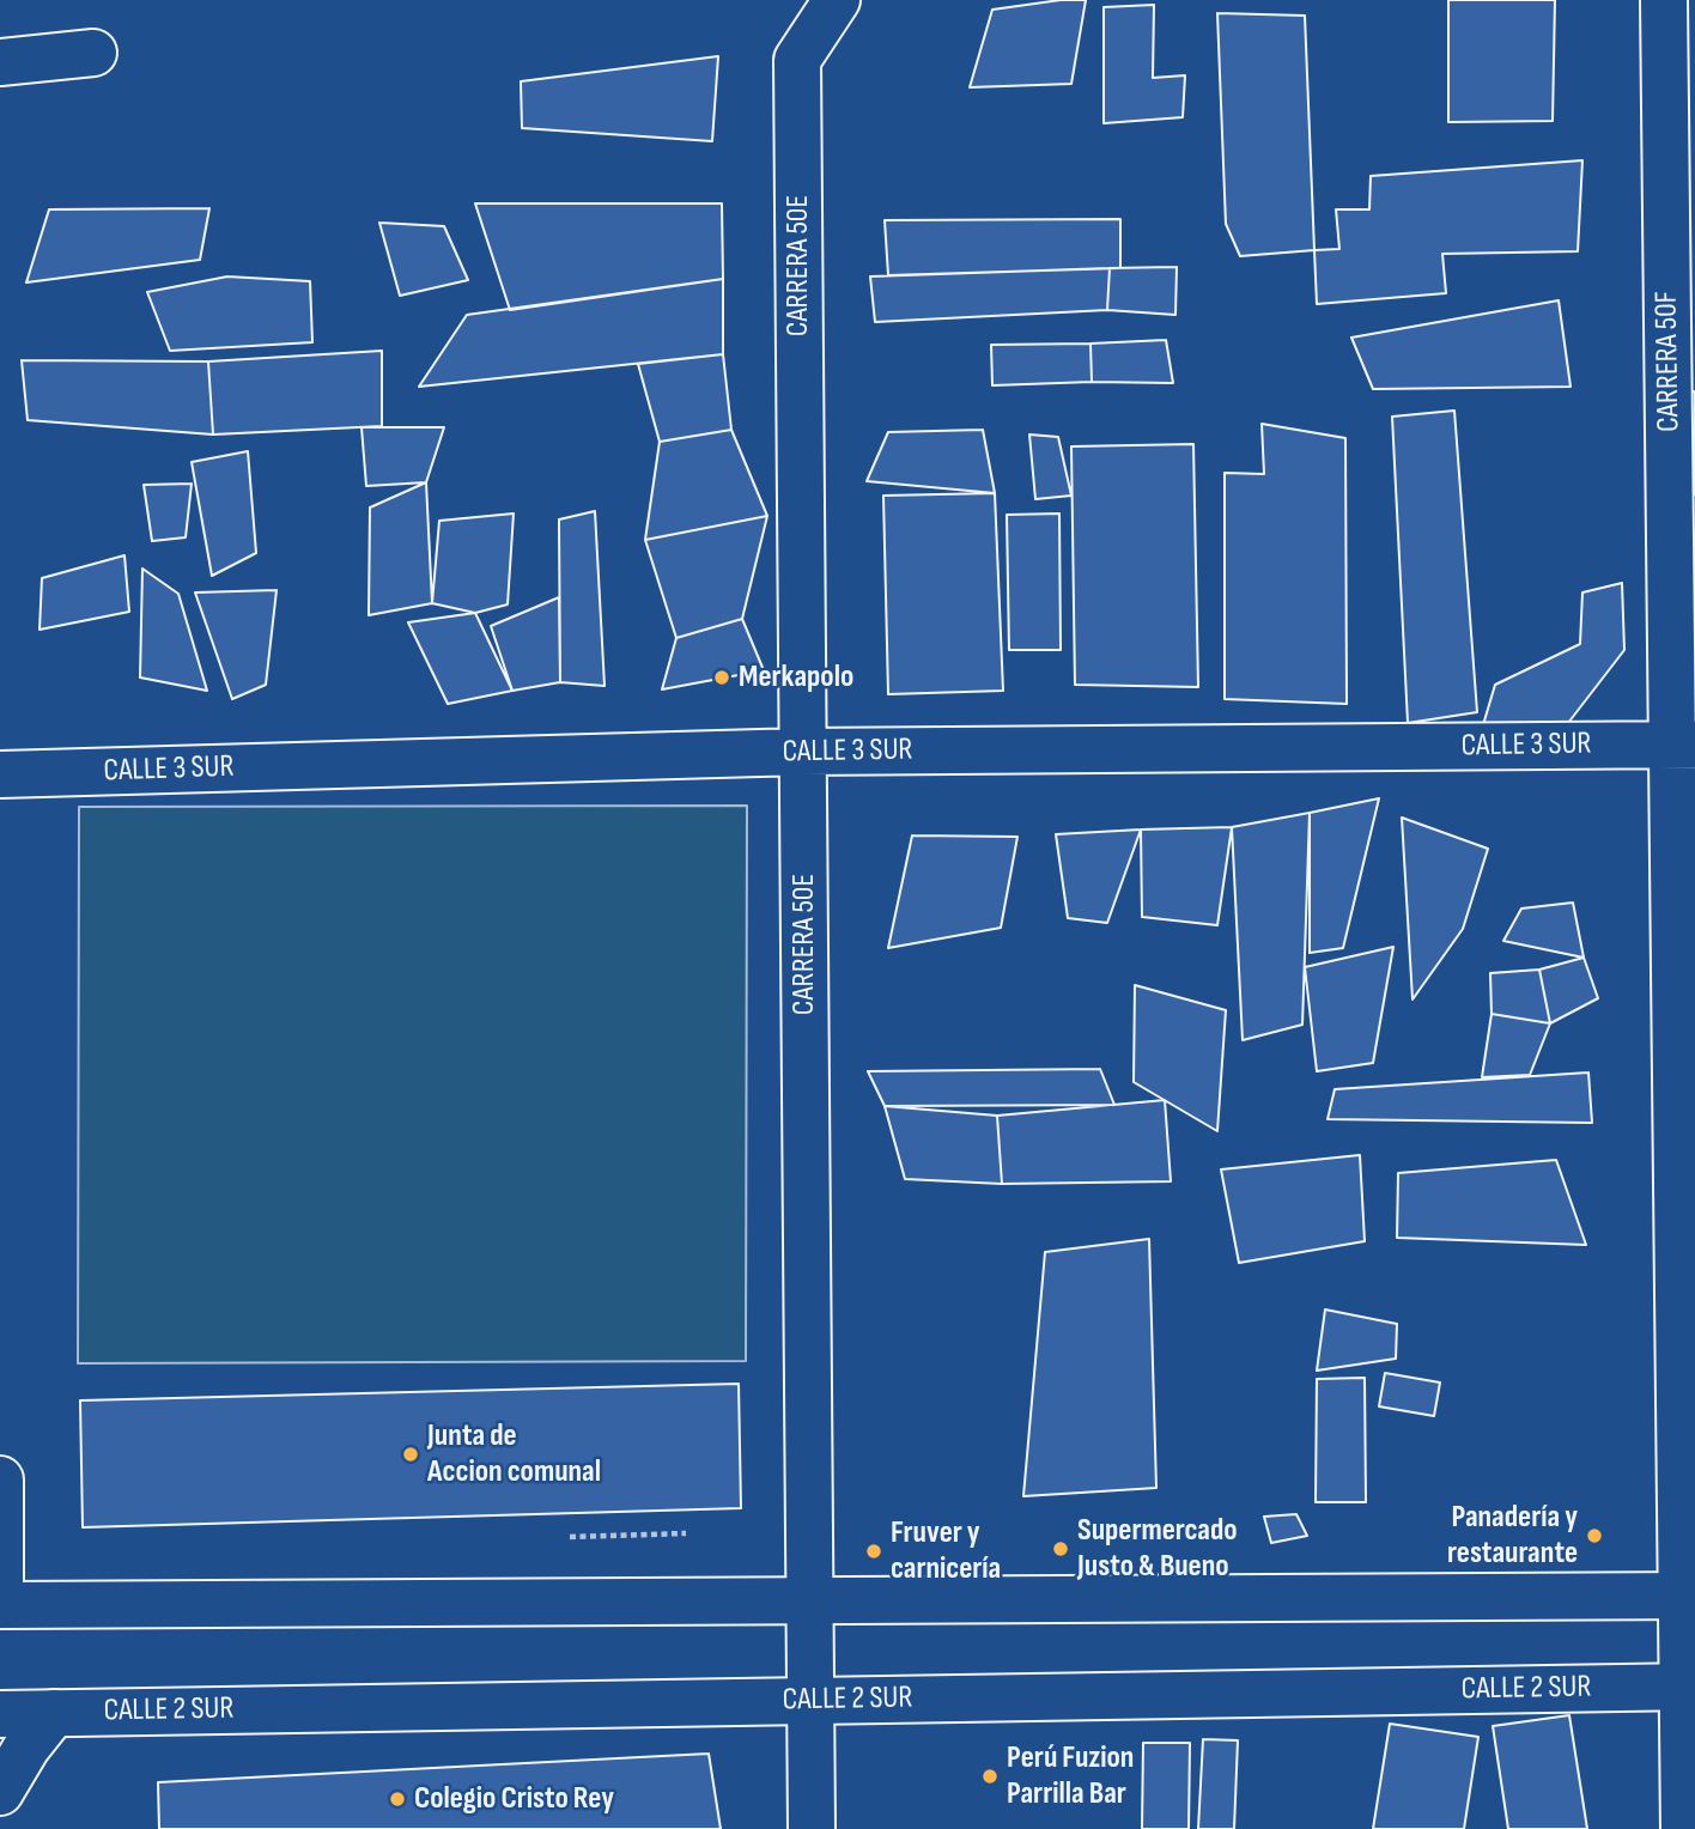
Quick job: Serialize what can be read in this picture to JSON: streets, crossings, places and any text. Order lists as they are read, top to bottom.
{
  "streets": {
    "street": [
      "CARRERA 50E",
      "CARRERA 50F",
      "CALLE 3 SUR",
      "CALLE 2 SUR"
    ]
  },
  "crossings": [
    ["CARRERA 50E", "CALLE 3 SUR"],
    ["CARRERA 50E", "CALLE 2 SUR"],
    ["CARRERA 50F", "CALLE 3 SUR"],
    ["CARRERA 50F", "CALLE 2 SUR"]
  ],
  "places": [
    "Merkapolo",
    "Junta de Accion comunal",
    "Panadería y restaurante",
    "Supermercado Justo & Bueno",
    "Fruver y carnicería",
    "Perú Fuzion Parrilla Bar",
    "Colegio Cristo Rey"
  ]
}
